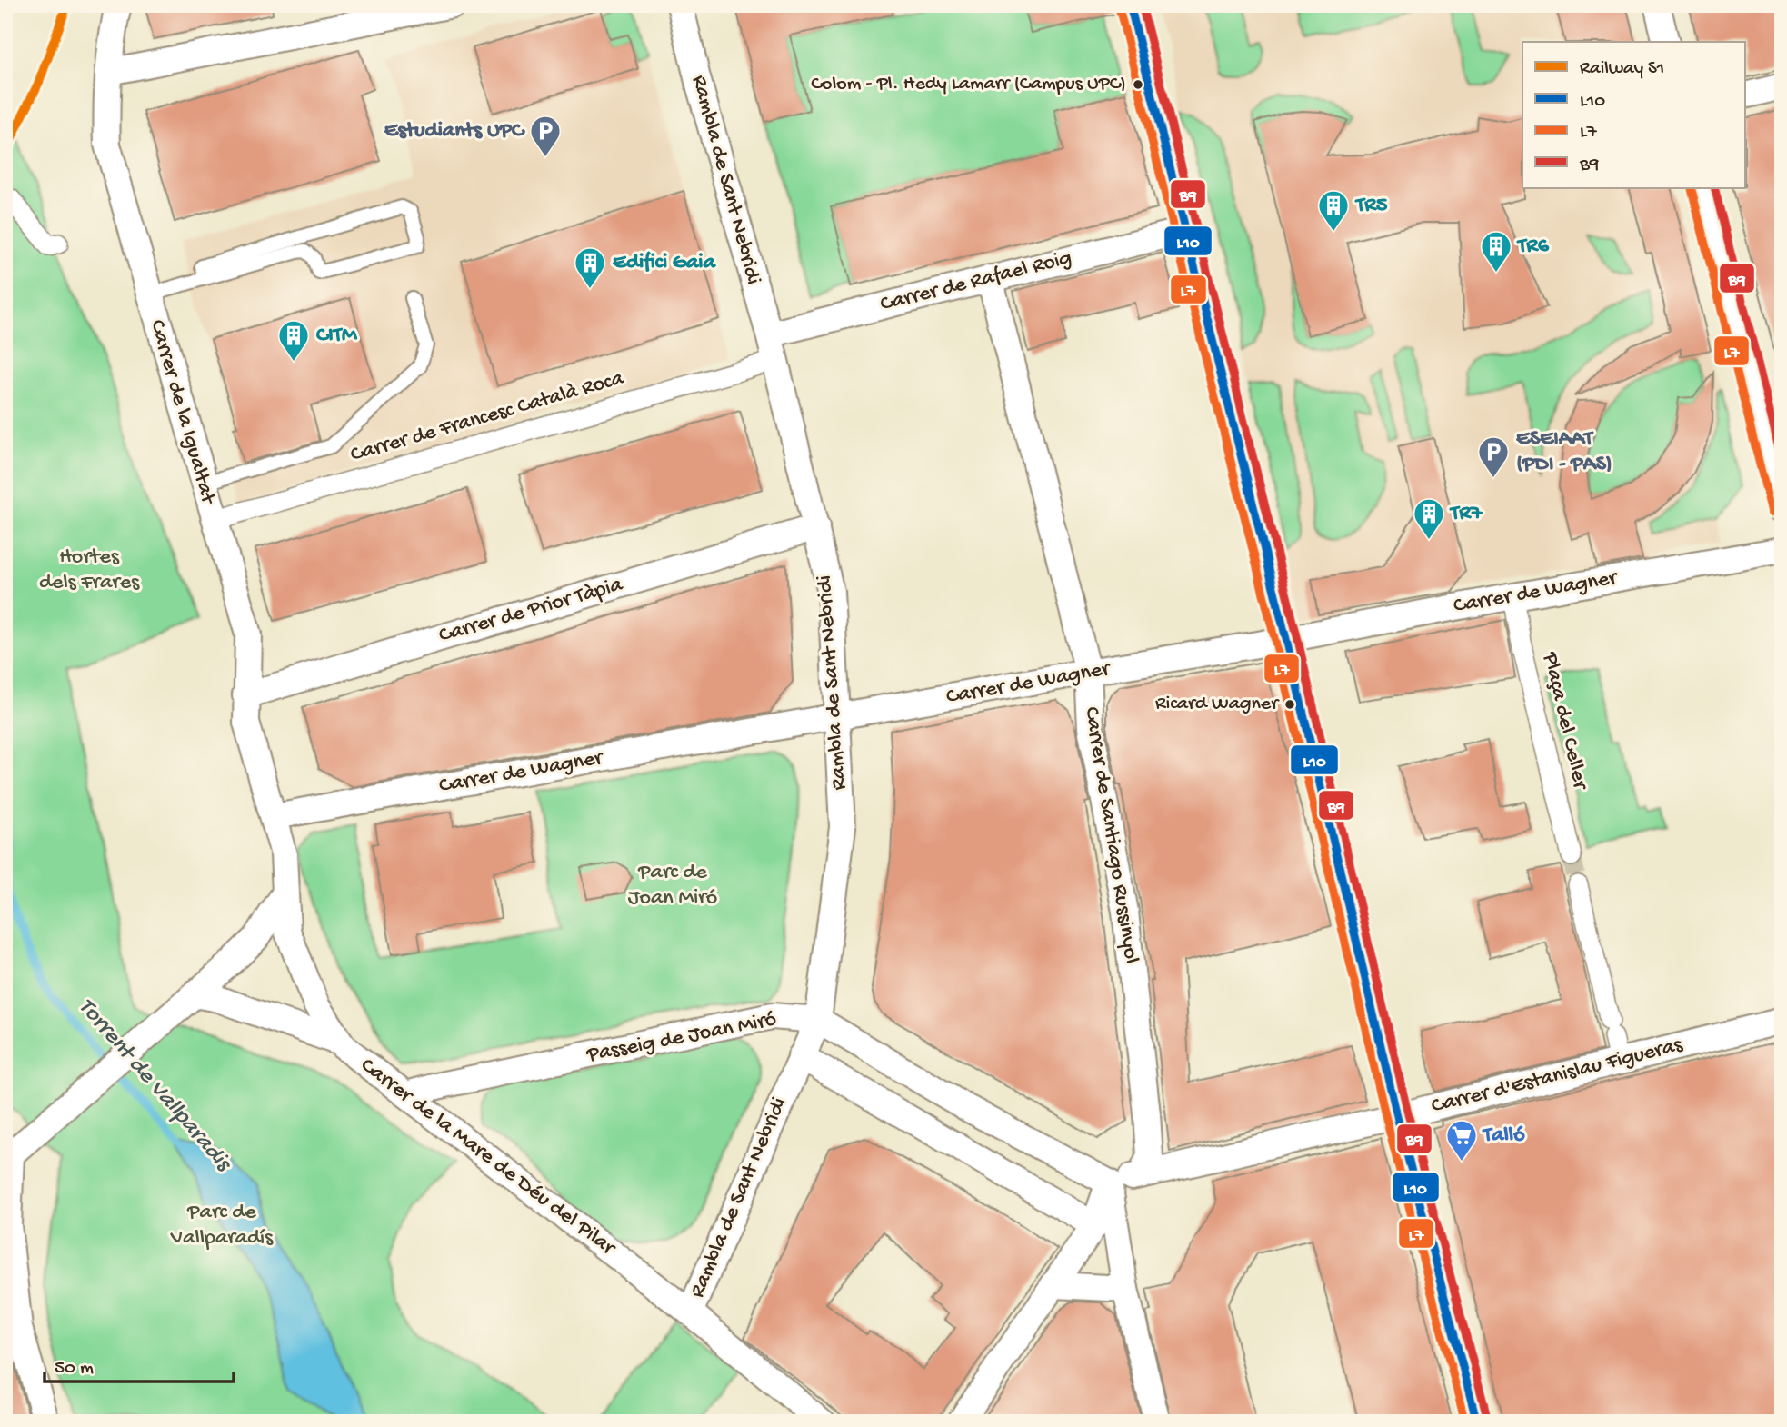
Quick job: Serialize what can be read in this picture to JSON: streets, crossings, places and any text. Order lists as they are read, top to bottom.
{
  "streets": {
    "street": [
      "Rambla de Sant Nebridi",
      "Carrer de Rafael Roig",
      "Carrer de la Igualtat",
      "Carrer de Francesc Català Roca",
      "Carrer de Wagner",
      "Carrer de Prior Tàpia",
      "Plaça del Celler",
      "Carrer de Santiago Russinyol",
      "Passeig de Joan Miró",
      "Carrer d'Estanislau Figueras",
      "Carrer de la Mare de Déu del Pilar"
    ]
  },
  "crossings": [
    ["Rambla de Sant Nebridi", "Carrer de Rafael Roig"],
    ["Rambla de Sant Nebridi", "Carrer de Francesc Català Roca"],
    ["Rambla de Sant Nebridi", "Carrer de Wagner"],
    ["Rambla de Sant Nebridi", "Carrer de Prior Tàpia"],
    ["Rambla de Sant Nebridi", "Passeig de Joan Miró"],
    ["Rambla de Sant Nebridi", "Carrer de la Mare de Déu del Pilar"],
    ["Carrer de Rafael Roig", "Carrer de Santiago Russinyol"],
    ["Carrer de la Igualtat", "Carrer de Francesc Català Roca"],
    ["Carrer de la Igualtat", "Carrer de Wagner"],
    ["Carrer de la Igualtat", "Carrer de Prior Tàpia"],
    ["Carrer de la Igualtat", "Carrer de la Mare de Déu del Pilar"],
    ["Carrer de Wagner", "Plaça del Celler"],
    ["Carrer de Wagner", "Carrer de Santiago Russinyol"],
    ["Carrer de Wagner", "Carrer de la Mare de Déu del Pilar"],
    ["Carrer de Santiago Russinyol", "Carrer d'Estanislau Figueras"],
    ["Passeig de Joan Miró", "Carrer d'Estanislau Figueras"],
    ["Passeig de Joan Miró", "Carrer de la Mare de Déu del Pilar"]
  ],
  "water": ["Torrent de Vallparadis"],
  "parks": ["Hortes dels Frares", "Parc de Joan Miró", "Parc de Vallparadís"],
  "places": {
    "other": ["Colom - Pl. Hedy Lamarr (Campus UPC)", "Ricard Wagner"],
    "parking": ["Estudiants UPC", "ESEIAAT (PDI - PAS)"],
    "building": [
      "TR5",
      "TR6",
      "Edifici Gaia",
      "CITM",
      "TR7"
    ],
    "supermarket": ["Talló"]
  },
  "lines": [
    "rail line S1",
    "transit line L10",
    "transit line B9",
    "transit line L7"
  ],
  "legend": [
    "Railway S1",
    "L10",
    "L7",
    "B9"
  ],
  "scale_bar": "50 m"
}
